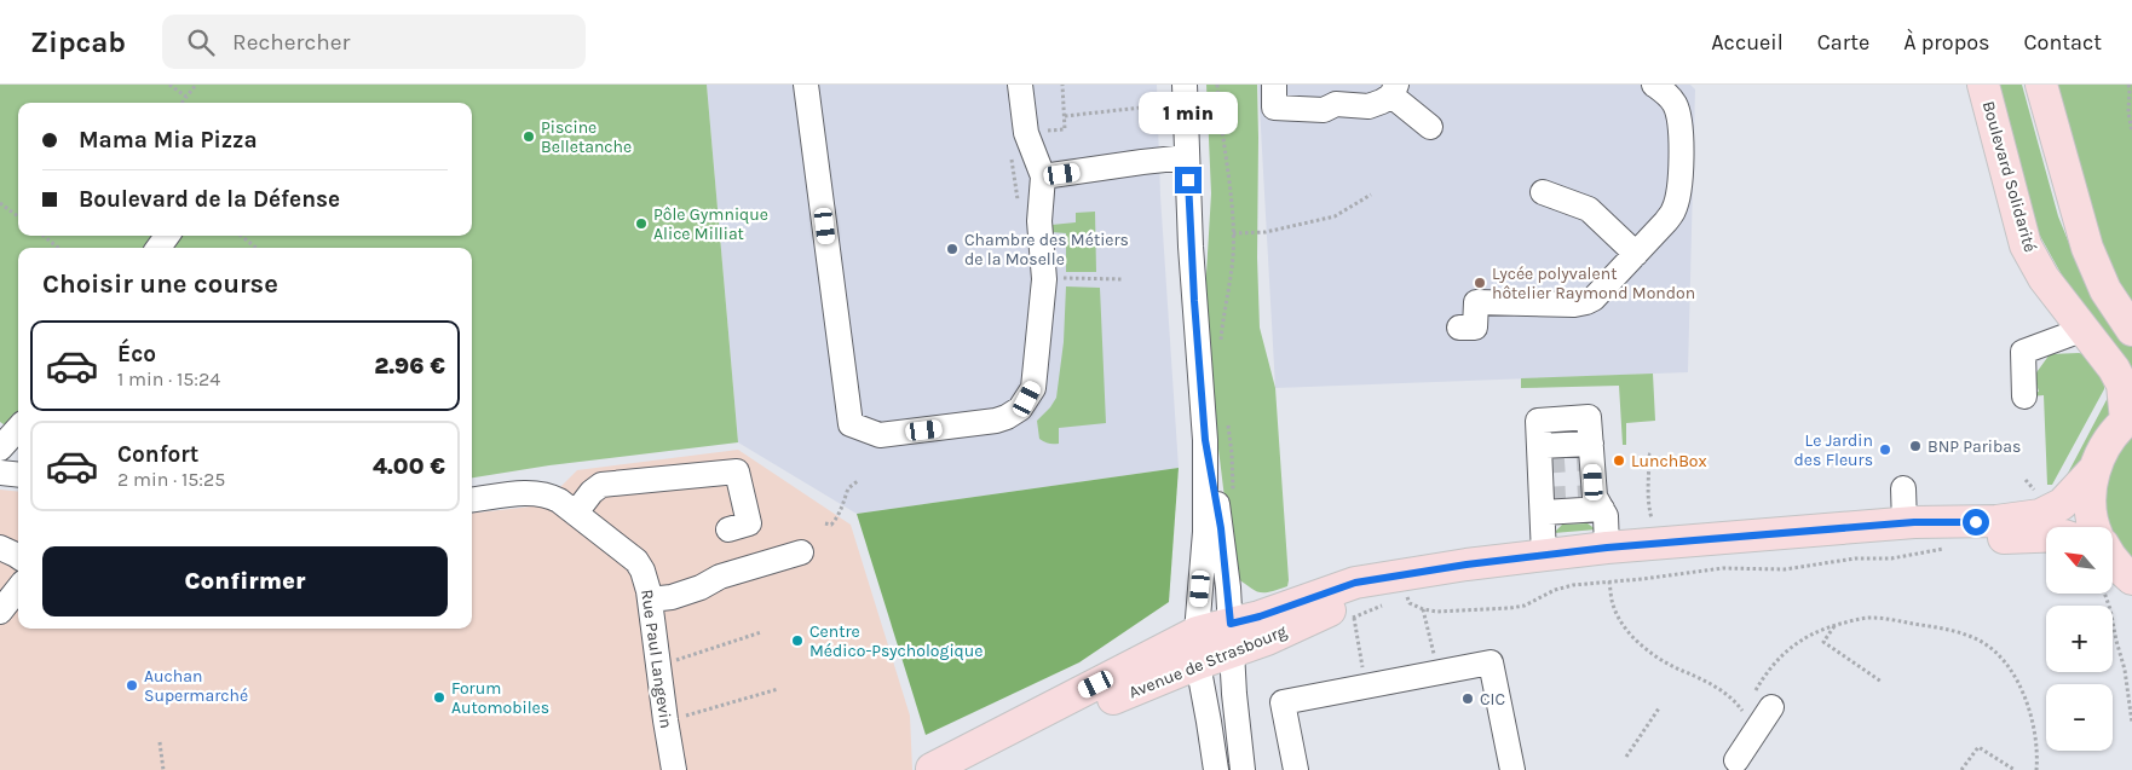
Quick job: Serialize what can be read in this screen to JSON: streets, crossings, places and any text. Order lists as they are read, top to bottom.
{
  "streets": {
    "main road": ["Boulevard Solidarité", "Avenue de Strasbourg"],
    "street": ["Rue Paul Langevin"]
  },
  "places": [
    "Piscine Belletanche",
    "Pôle Gymnique Alice Milliat",
    "Chambre des Métiers de la Moselle",
    "Lycée polyvalent hôtelier Raymond Mondon",
    "BNP Paribas",
    "Le Jardin des Fleurs",
    "LunchBox",
    "Centre Médico-Psychologique",
    "Auchan Supermarché",
    "Forum Automobiles",
    "CIC"
  ],
  "north": "top left",
  "page": {
    "header": "Zipcab",
    "search": "Rechercher",
    "nav": [
      "Accueil",
      "Carte",
      "À propos",
      "Contact"
    ],
    "bubble": "1 min",
    "banner": ["Mama Mia Pizza", "Boulevard de la Défense"],
    "heading": "Choisir une course",
    "list": [
      {
        "name": "Éco",
        "note": "1 min · 15:24",
        "value": "2.96 €"
      },
      {
        "name": "Confort",
        "note": "2 min · 15:25",
        "value": "4.00 €"
      }
    ],
    "map_buttons": ["+", "−"],
    "buttons": "Confirmer"
  }
}
